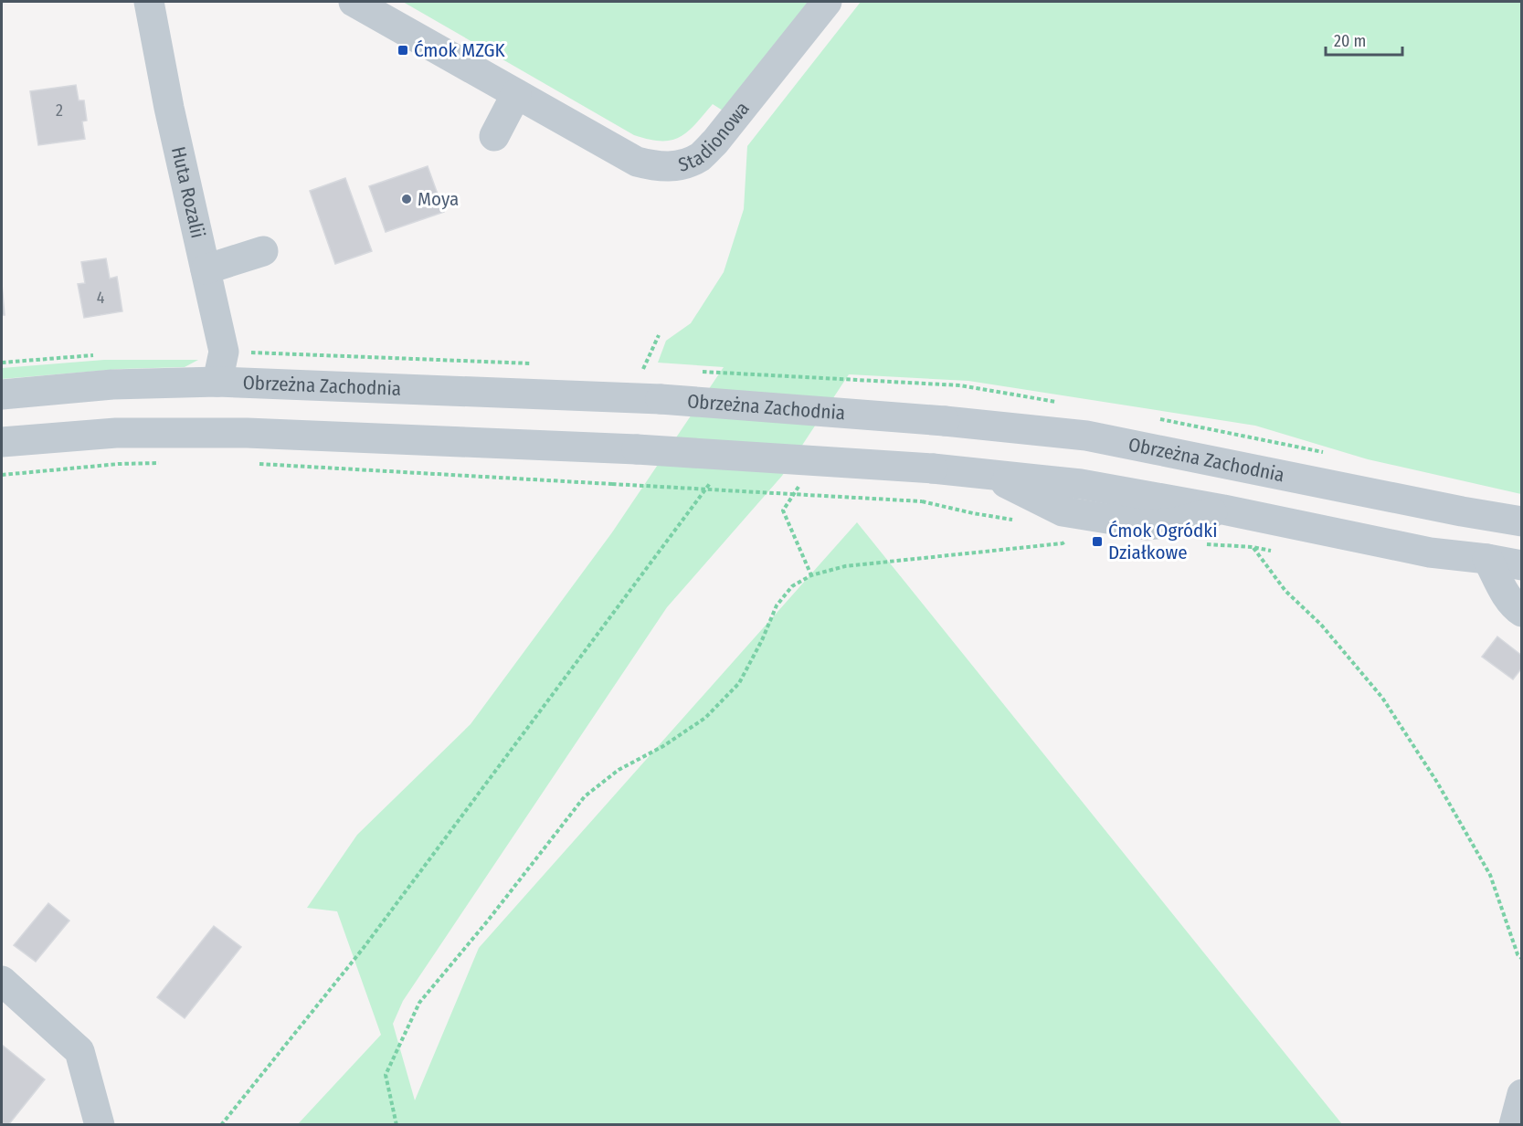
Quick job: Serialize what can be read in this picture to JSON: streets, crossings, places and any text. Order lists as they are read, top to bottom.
{
  "streets": {
    "street": ["Stadionowa", "Huta Rozalii", "Obrzeżna Zachodnia"]
  },
  "crossings": [
    ["Huta Rozalii", "Obrzeżna Zachodnia"]
  ],
  "places": {
    "transit": ["Ćmok MZGK", "Ćmok Ogródki Działkowe"],
    "other": ["Moya"]
  },
  "house_numbers": ["2", "4"],
  "scale_bar": "20 m"
}
